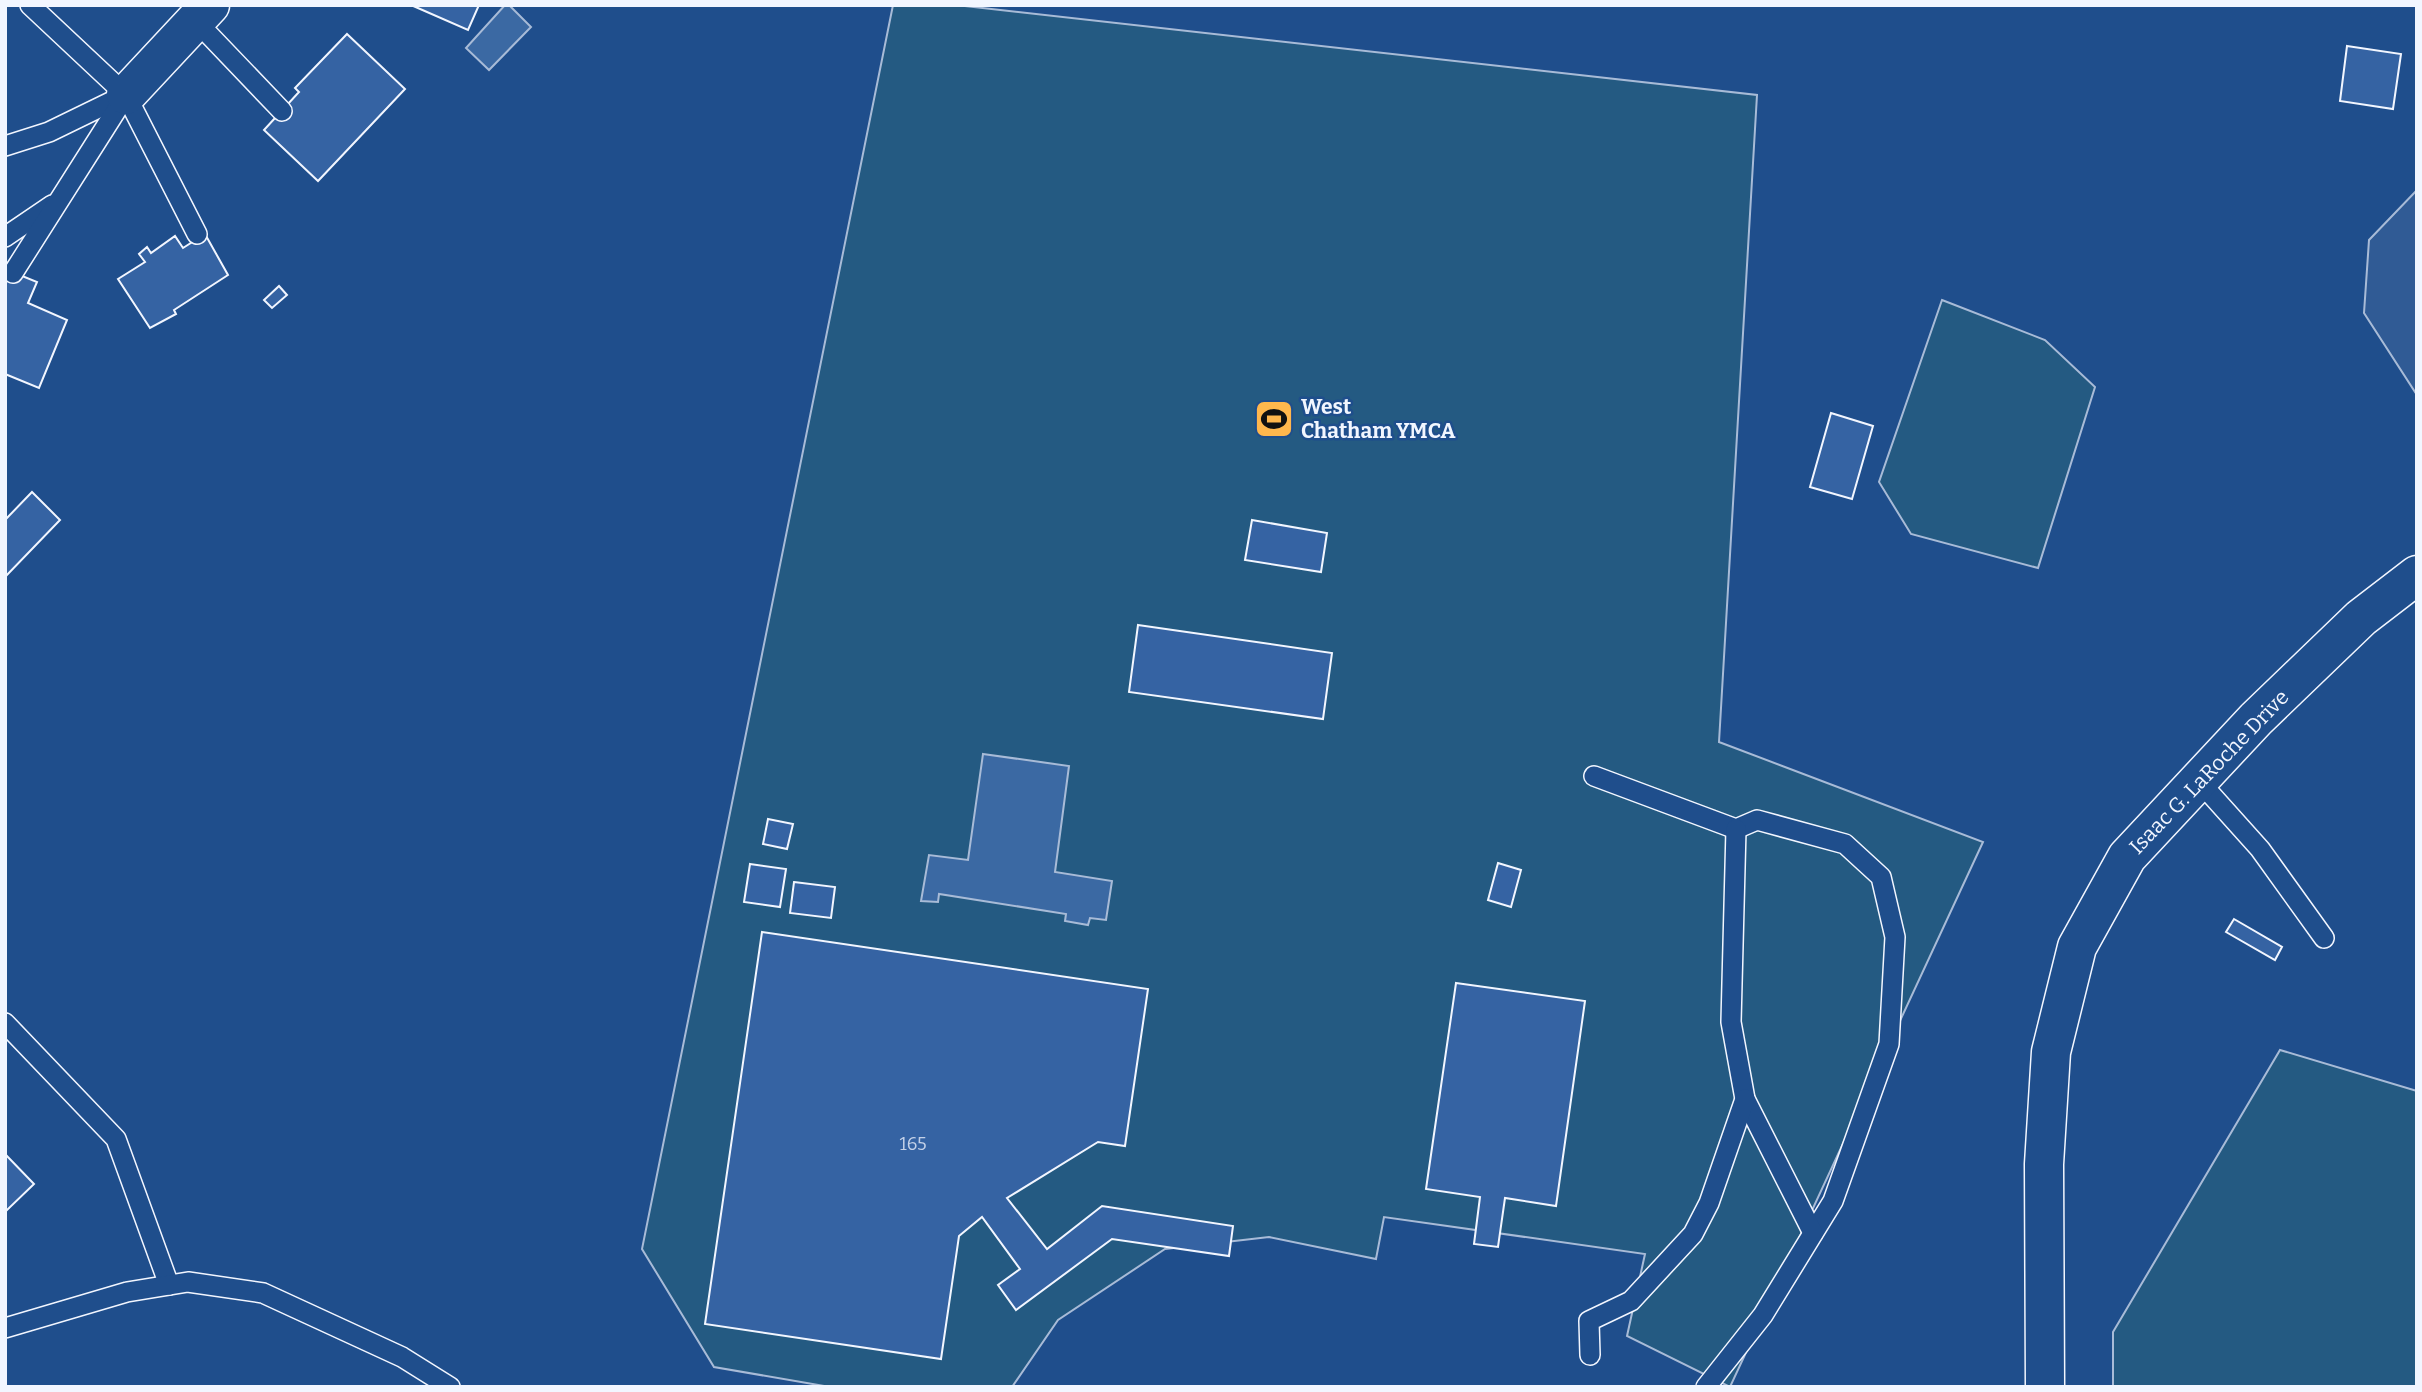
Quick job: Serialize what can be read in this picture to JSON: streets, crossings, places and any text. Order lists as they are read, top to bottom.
{
  "streets": {
    "street": ["Isaac G. LaRoche Drive"]
  },
  "places": {
    "sports": ["West Chatham YMCA"]
  },
  "house_numbers": ["165"]
}
